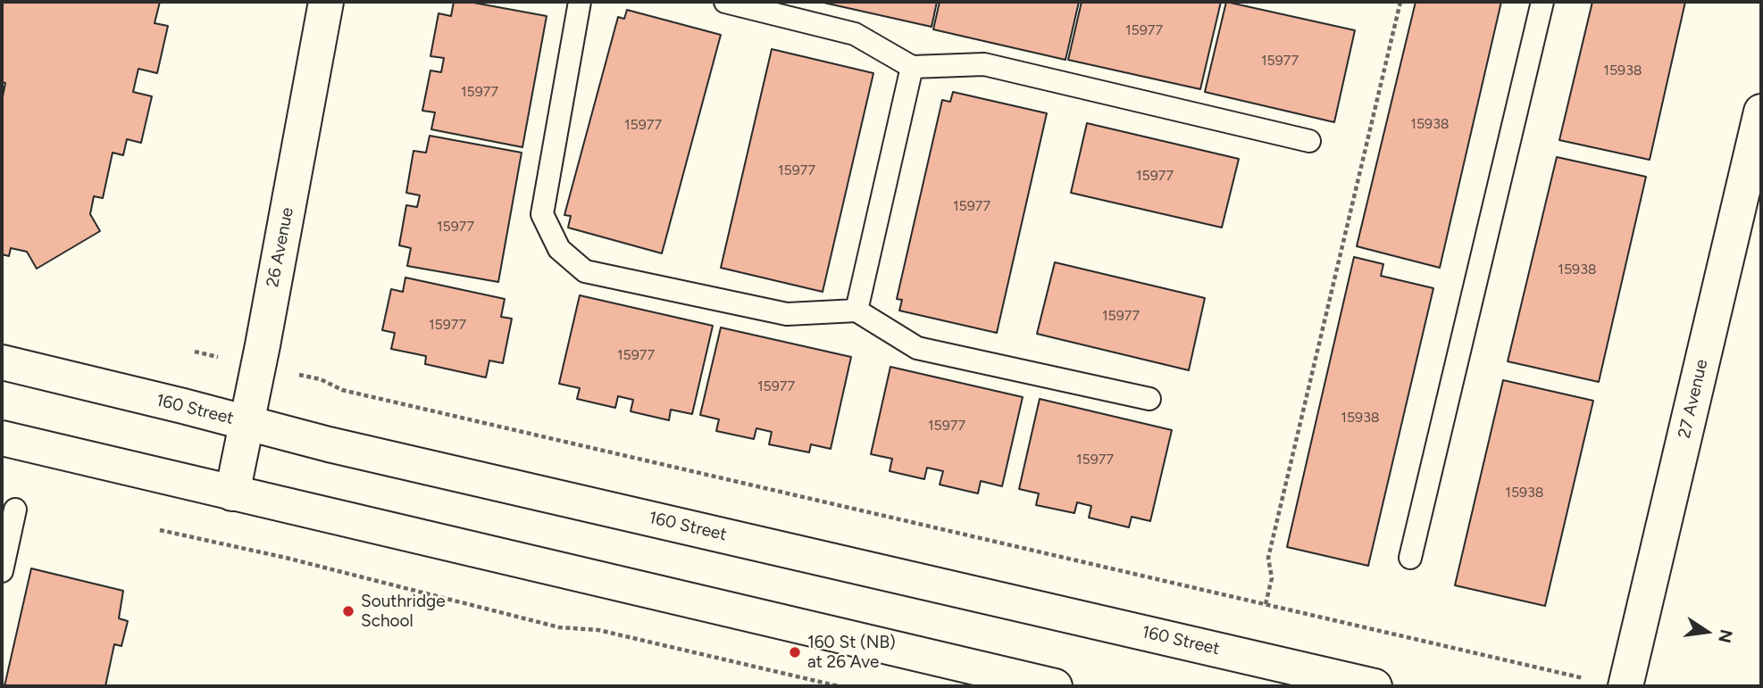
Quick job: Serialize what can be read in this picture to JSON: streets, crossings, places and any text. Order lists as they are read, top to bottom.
{
  "streets": {
    "main road": ["26 Avenue", "27 Avenue", "160 Street"]
  },
  "crossings": [
    ["26 Avenue", "160 Street"]
  ],
  "places": ["Southridge School", "160 St (NB) at 26 Ave"],
  "house_numbers": [
    "15977",
    "15977",
    "15938",
    "15977",
    "15938",
    "15977",
    "15977",
    "15977",
    "15977",
    "15977",
    "15938",
    "15977",
    "15977",
    "15977",
    "15977",
    "15938",
    "15977",
    "15977",
    "15938"
  ],
  "north": "right"
}
